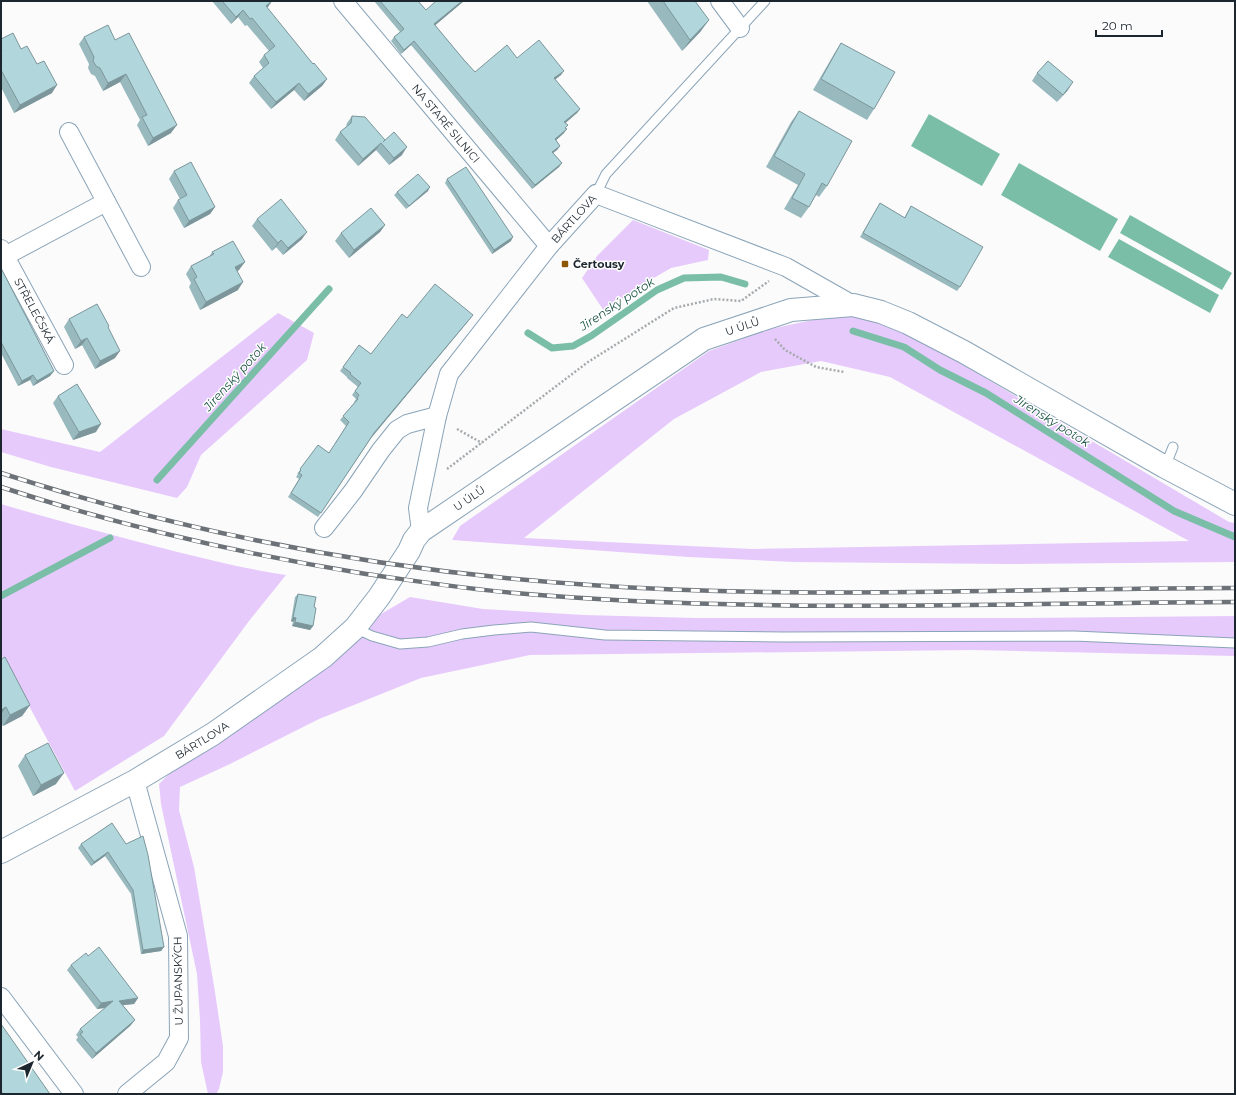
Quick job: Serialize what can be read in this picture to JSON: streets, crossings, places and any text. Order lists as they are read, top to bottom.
{
  "streets": {
    "street": [
      "NA STARÉ SILNICI",
      "BÁRTLOVA",
      "STŘELEČSKÁ",
      "U ÚLŮ",
      "U ŽUPANSKÝCH"
    ]
  },
  "crossings": [
    ["NA STARÉ SILNICI", "BÁRTLOVA"],
    ["BÁRTLOVA", "U ÚLŮ"],
    ["BÁRTLOVA", "U ŽUPANSKÝCH"]
  ],
  "water": ["Jirenský potok"],
  "places": {
    "transit": ["Čertousy"]
  },
  "scale_bar": "20 m",
  "north": "top right"
}
